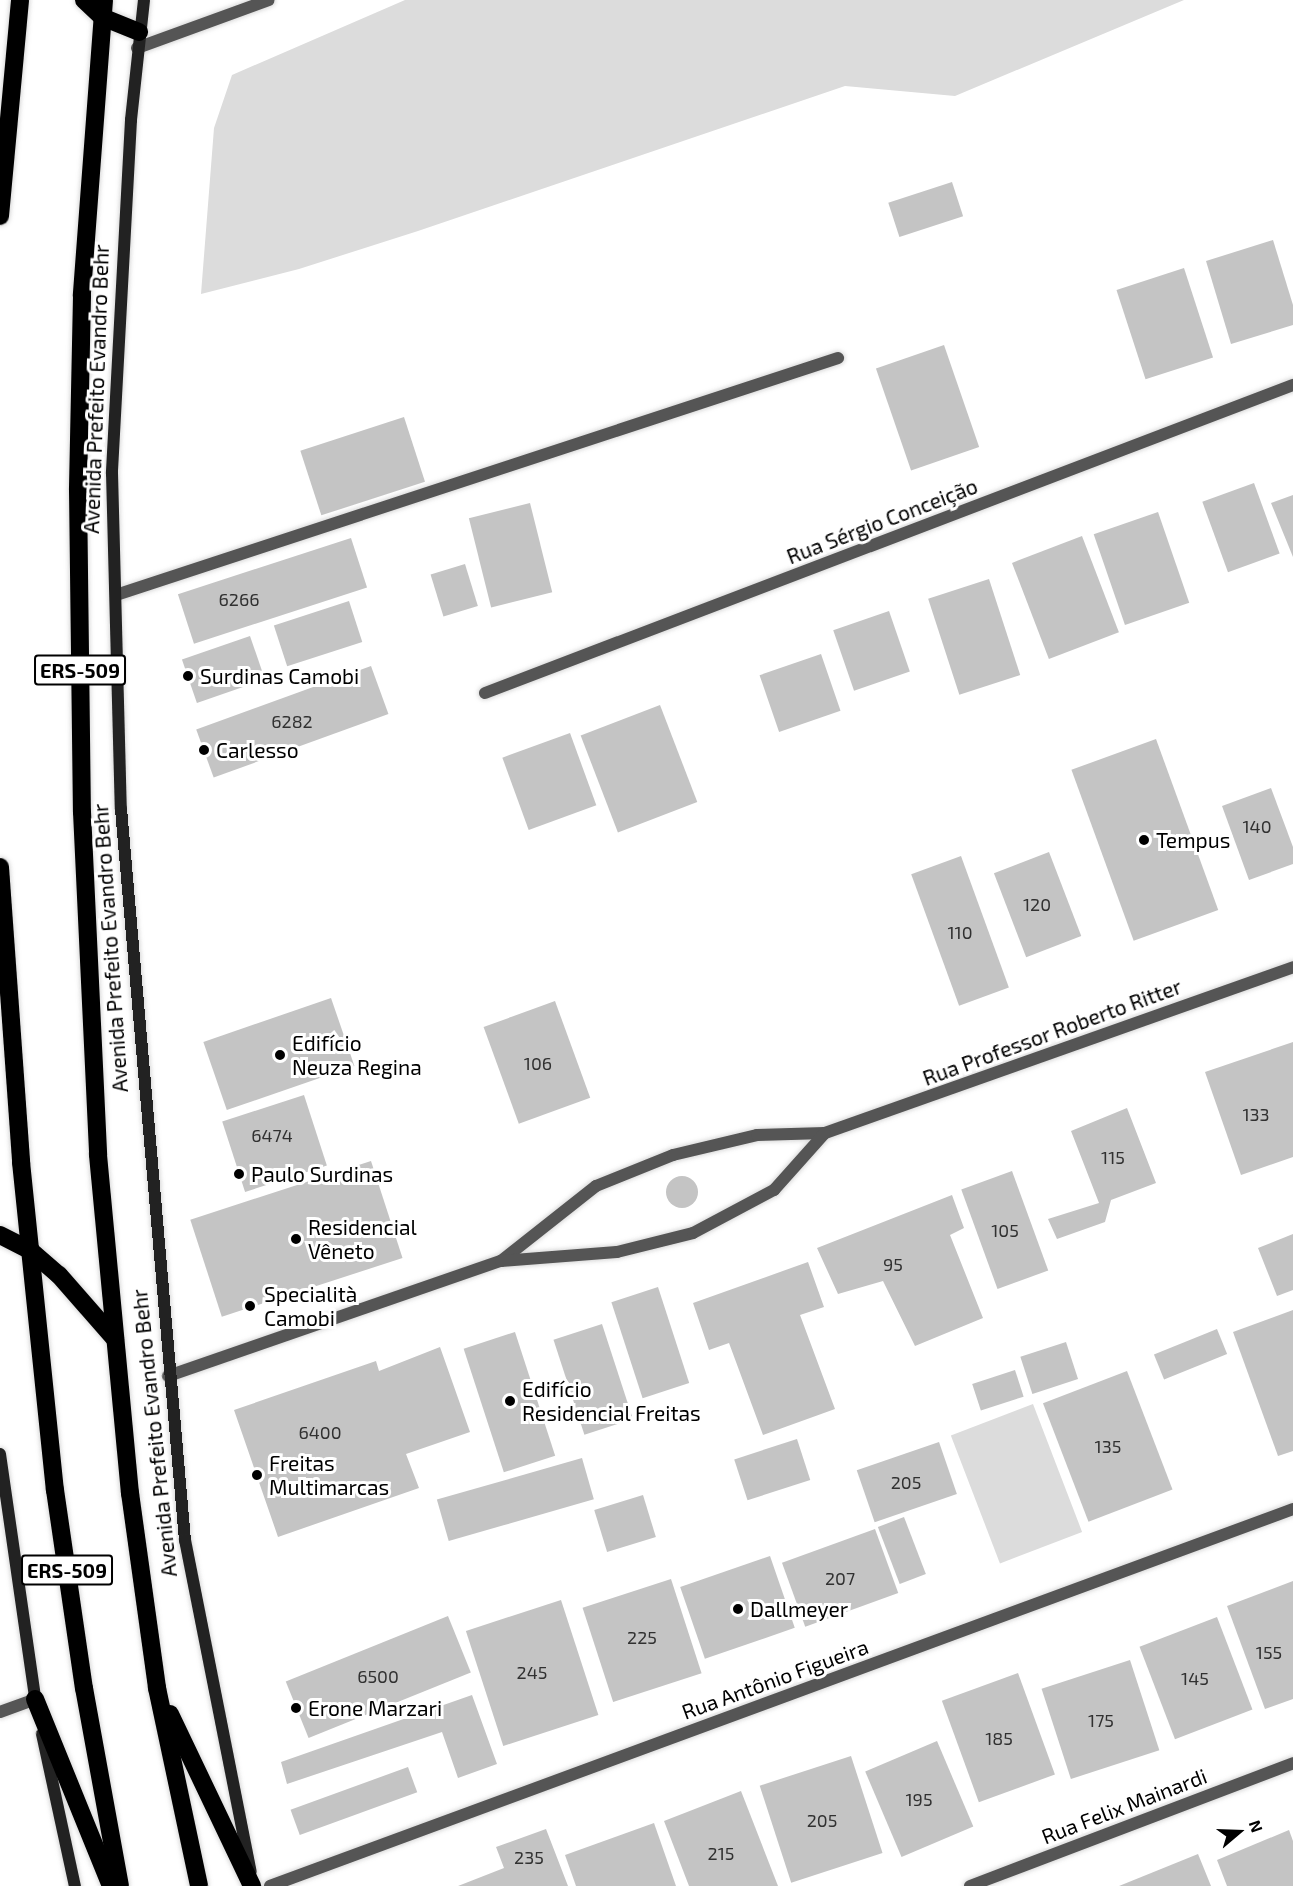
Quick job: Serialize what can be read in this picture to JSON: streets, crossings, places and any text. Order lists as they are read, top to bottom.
{
  "streets": {
    "highway": ["Avenida Prefeito Evandro Behr", "ERS-509"],
    "street": [
      "Rua Sérgio Conceição",
      "Rua Professor Roberto Ritter",
      "Rua Antônio Figueira",
      "Rua Felix Mainardi"
    ]
  },
  "crossings": [
    ["Avenida Prefeito Evandro Behr", "ERS-509"],
    ["Avenida Prefeito Evandro Behr", "Rua Professor Roberto Ritter"]
  ],
  "places": [
    "Surdinas Camobi",
    "Carlesso",
    "Tempus",
    "Edifício Neuza Regina",
    "Paulo Surdinas",
    "Residencial Vêneto",
    "Specialità Camobi",
    "Edifício Residencial Freitas",
    "Freitas Multimarcas",
    "Dallmeyer",
    "Erone Marzari"
  ],
  "house_numbers": [
    "6266",
    "6282",
    "140",
    "120",
    "110",
    "106",
    "133",
    "6474",
    "115",
    "105",
    "95",
    "6400",
    "135",
    "205",
    "207",
    "225",
    "155",
    "245",
    "6500",
    "145",
    "175",
    "185",
    "195",
    "205",
    "215",
    "235"
  ],
  "north": "right"
}
